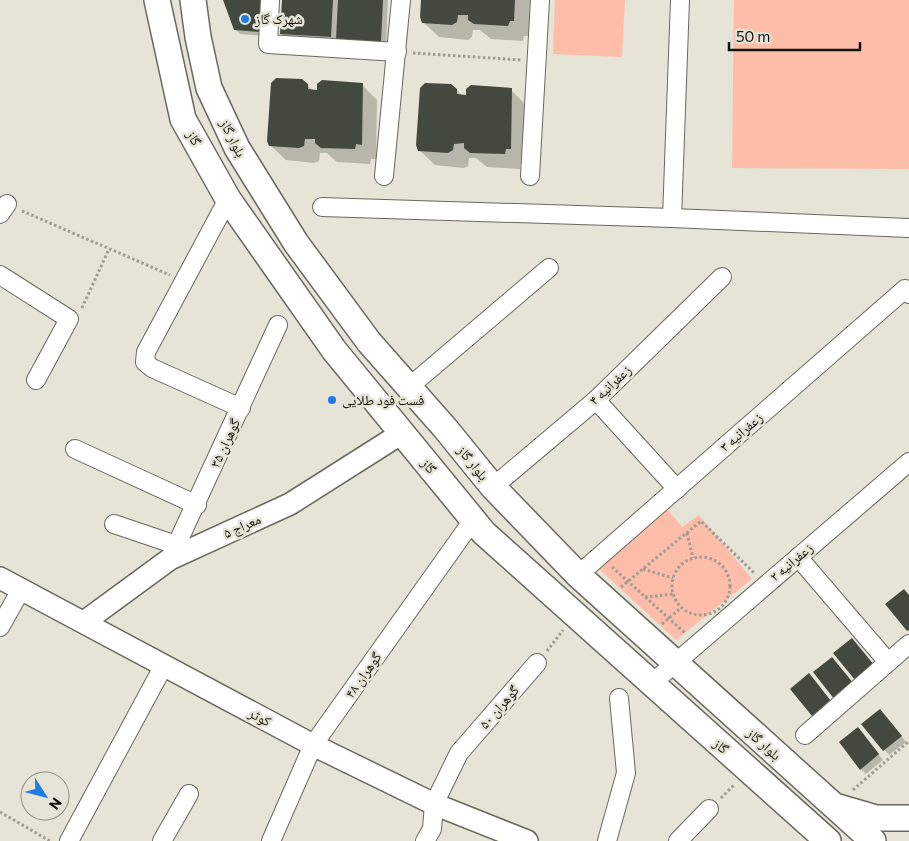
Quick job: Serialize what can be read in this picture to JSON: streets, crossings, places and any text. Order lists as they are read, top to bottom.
{
  "streets": {
    "main road": ["گاز", "بلوار گاز"],
    "street": [
      "زعفرانیه ۴",
      "زعفرانیه ۳",
      "گوهران ۳۵",
      "معراج ۵",
      "زعفرانیه ۲",
      "گوهران ۴۸",
      "گوهران ۵۰",
      "کوثر"
    ]
  },
  "crossings": [
    ["گاز", "معراج ۵"],
    ["گاز", "زعفرانیه ۲"],
    ["گاز", "گوهران ۴۸"],
    ["بلوار گاز", "زعفرانیه ۴"],
    ["بلوار گاز", "زعفرانیه ۳"],
    ["بلوار گاز", "زعفرانیه ۲"],
    ["گوهران ۳۵", "معراج ۵"],
    ["معراج ۵", "کوثر"],
    ["گوهران ۴۸", "کوثر"],
    ["گوهران ۵۰", "کوثر"]
  ],
  "places": ["شهرک گاز", "فست فود طلایی"],
  "scale_bar": "50 m",
  "north": "bottom right"
}
